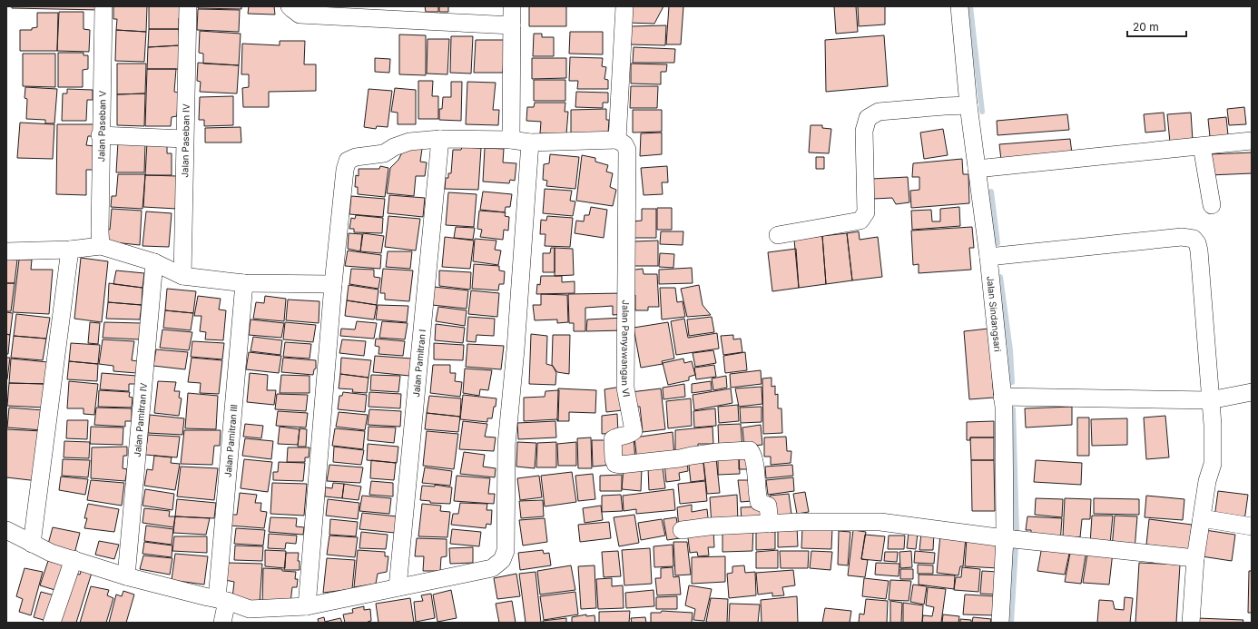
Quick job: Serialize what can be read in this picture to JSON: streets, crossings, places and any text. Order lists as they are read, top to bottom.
{
  "streets": {
    "street": [
      "Jalan Paseban V",
      "Jalan Paseban IV",
      "Jalan Sindangsari",
      "Jalan Panyawangan VI",
      "Jalan Pamitran I",
      "Jalan Pamitran IV",
      "Jalan Pamitran III"
    ]
  },
  "scale_bar": "20 m"
}
